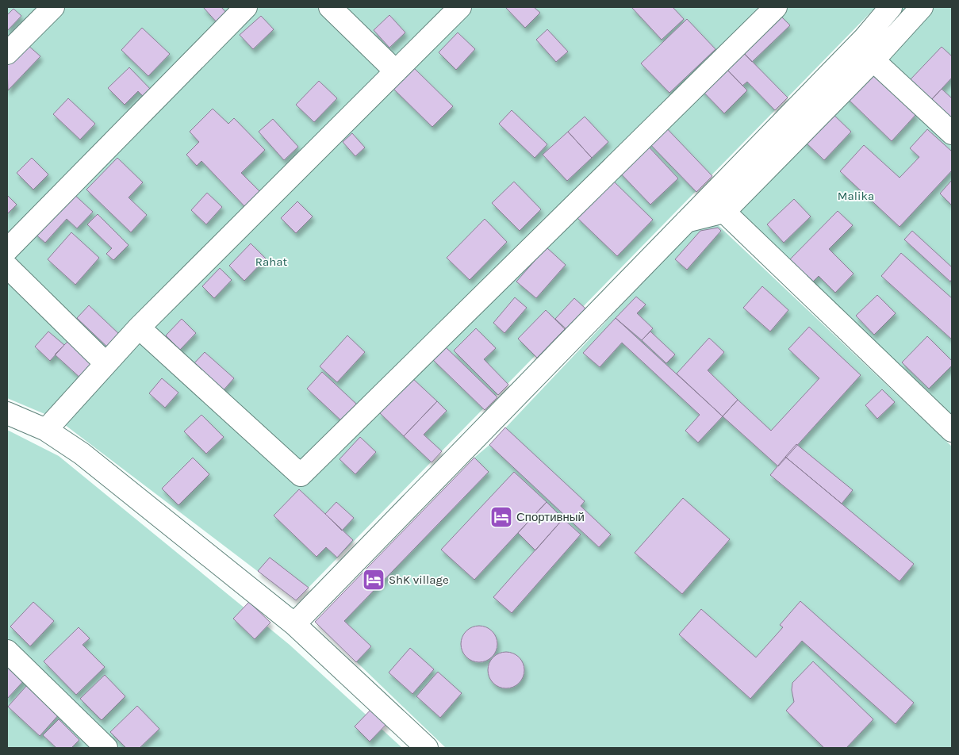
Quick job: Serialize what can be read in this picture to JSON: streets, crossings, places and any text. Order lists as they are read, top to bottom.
{
  "parks": ["Malika", "Rahat"],
  "places": {
    "hotel": ["Спортивный", "ShK village"]
  }
}
